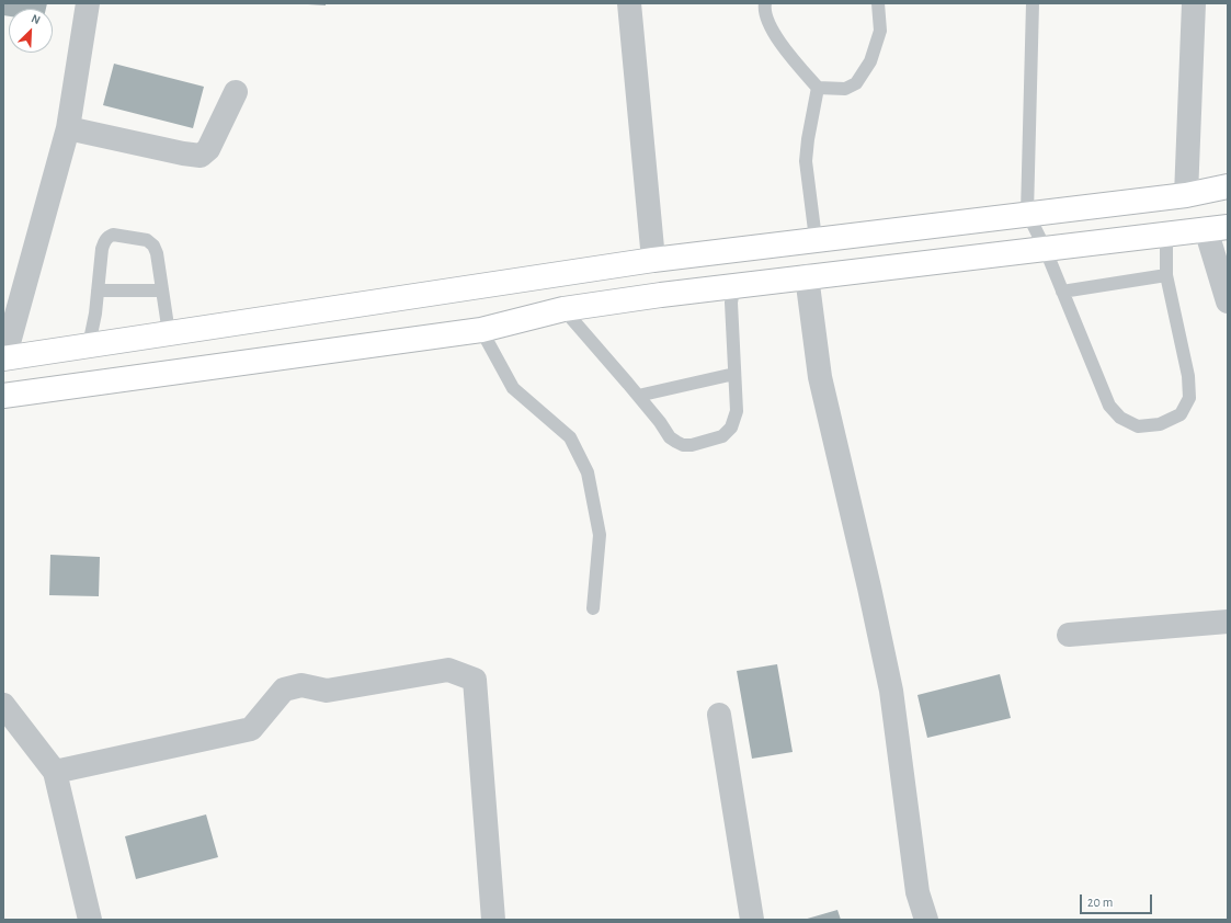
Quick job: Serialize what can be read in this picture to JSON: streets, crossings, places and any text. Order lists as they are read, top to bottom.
{
  "scale_bar": "20 m",
  "north": "top right"
}
